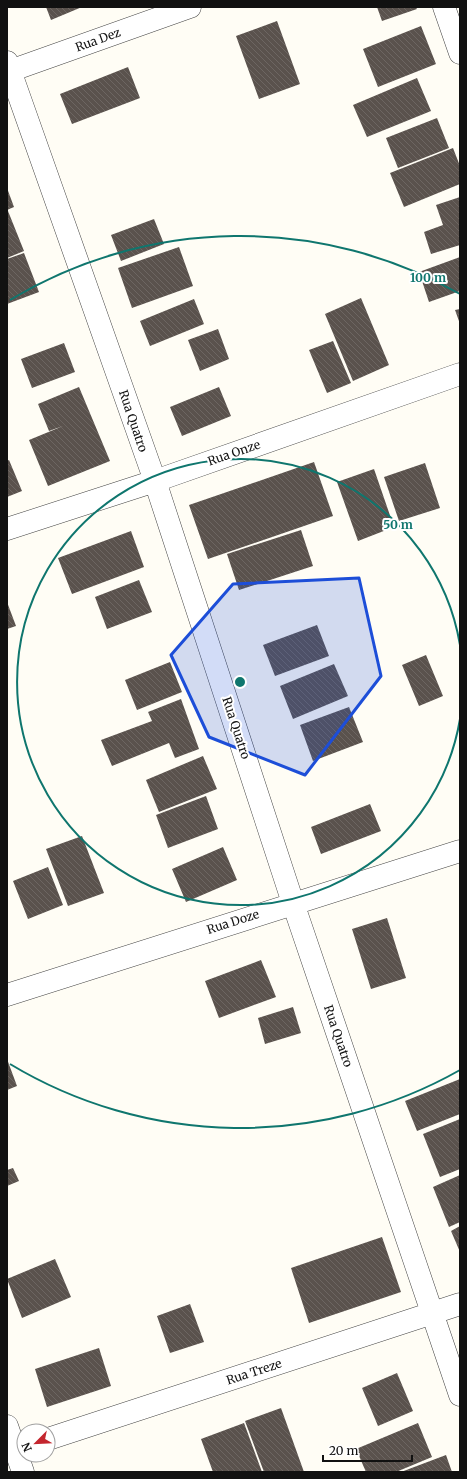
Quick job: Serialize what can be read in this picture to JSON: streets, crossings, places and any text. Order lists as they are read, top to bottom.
{
  "streets": {
    "street": [
      "Rua Dez",
      "Rua Quatro",
      "Rua Onze",
      "Rua Doze",
      "Rua Treze"
    ]
  },
  "crossings": [
    ["Rua Dez", "Rua Quatro"],
    ["Rua Quatro", "Rua Onze"],
    ["Rua Quatro", "Rua Doze"],
    ["Rua Quatro", "Rua Treze"]
  ],
  "scale_bar": "20 m",
  "north": "bottom left",
  "rings": ["100 m", "50 m"]
}
